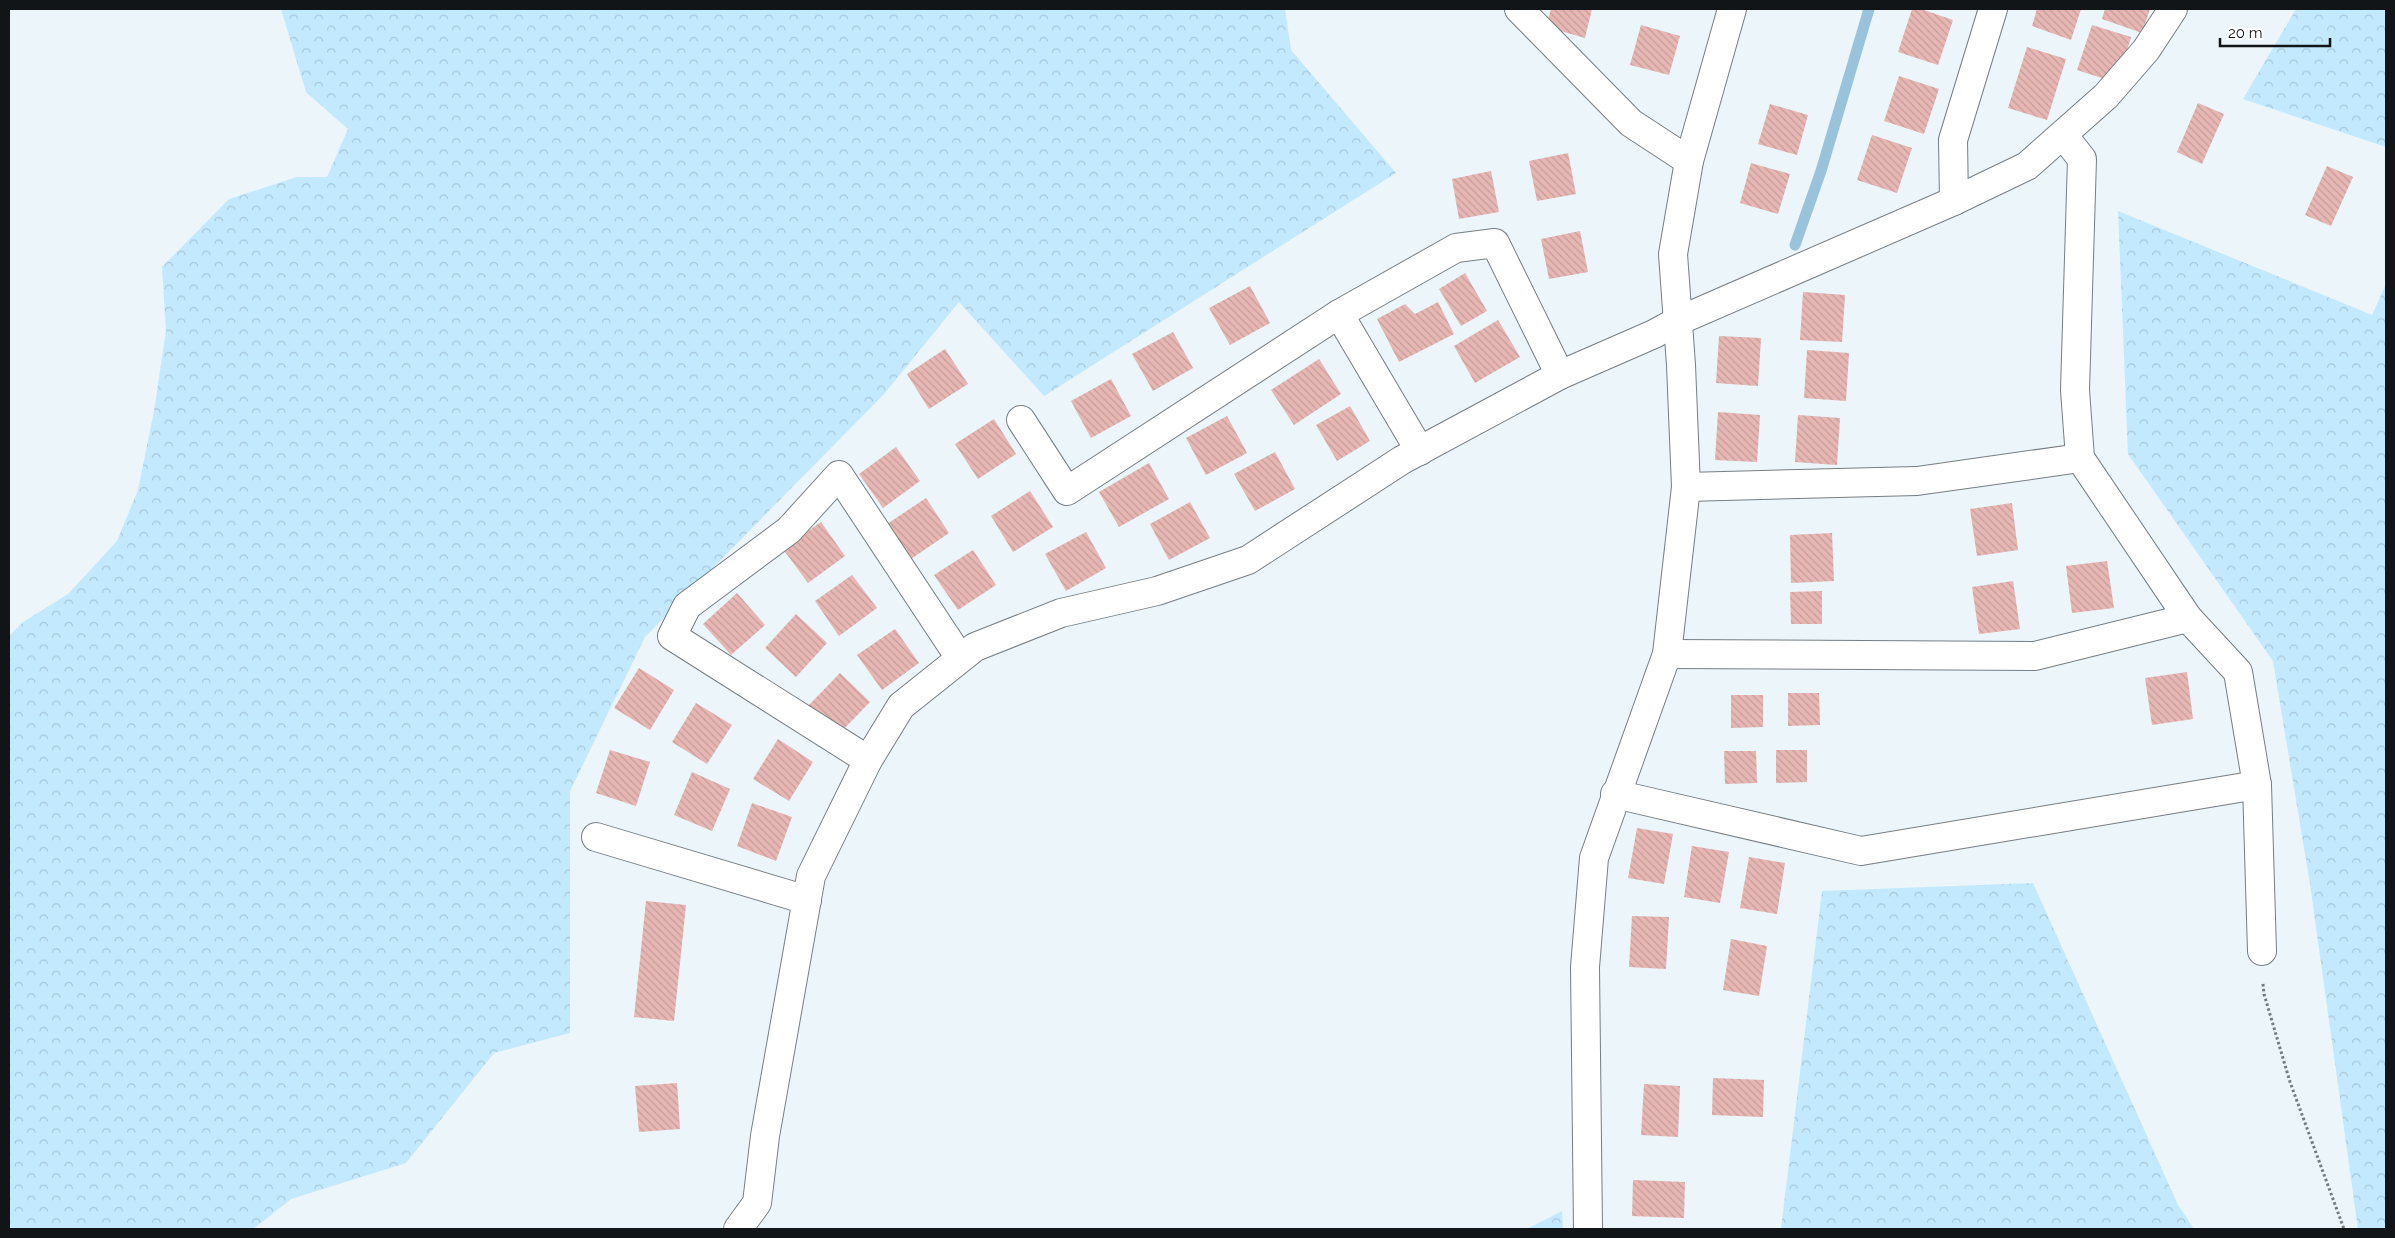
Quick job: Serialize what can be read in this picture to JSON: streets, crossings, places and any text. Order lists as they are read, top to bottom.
{
  "scale_bar": "20 m"
}
